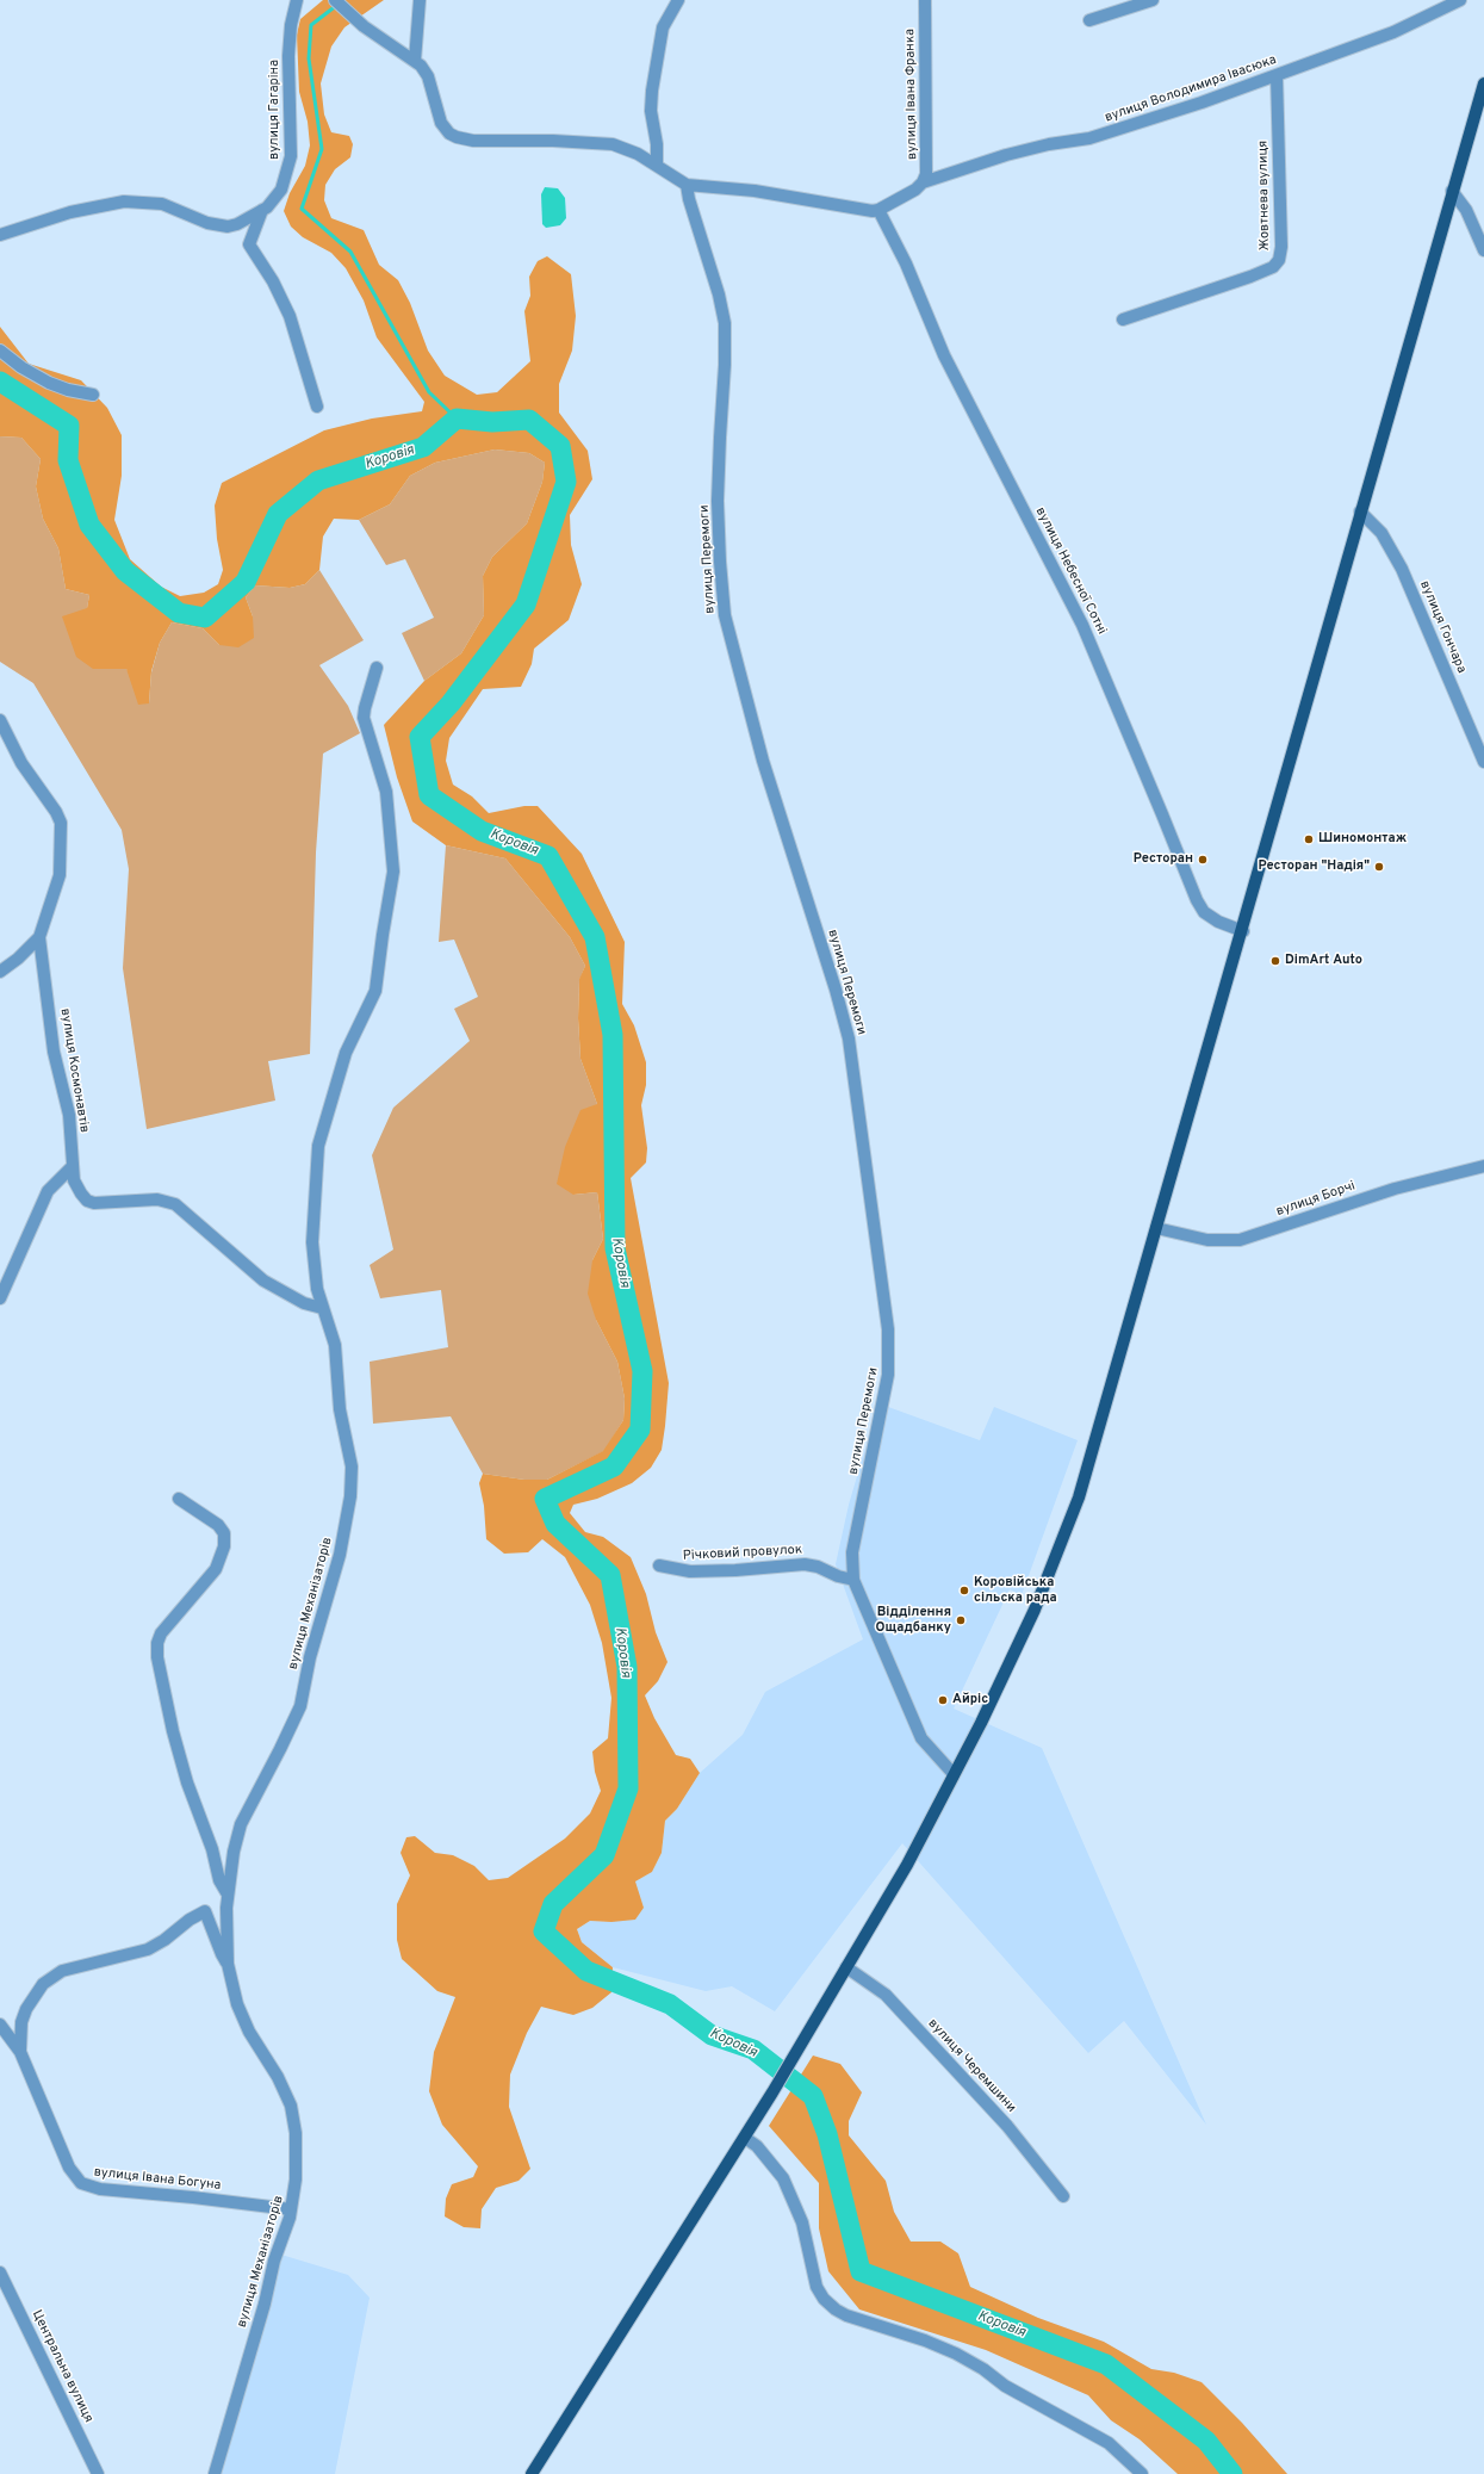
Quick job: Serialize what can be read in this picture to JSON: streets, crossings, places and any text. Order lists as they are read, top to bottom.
{
  "streets": {
    "street": [
      "вулиця Володимира Івасюка",
      "вулиця Івана Франка",
      "вулиця Гагаріна",
      "Жовтнева вулиця",
      "вулиця Перемоги",
      "вулиця Небесної Сотні",
      "вулиця Гончара",
      "вулиця Космонавтів",
      "вулиця Борчі",
      "Річковий провулок",
      "вулиця Механізаторів",
      "вулиця Черемшини",
      "вулиця Івана Богуна",
      "Центральна вулиця"
    ]
  },
  "crossings": [
    ["вулиця Володимира Івасюка", "вулиця Івана Франка"],
    ["вулиця Володимира Івасюка", "Жовтнева вулиця"],
    ["вулиця Володимира Івасюка", "вулиця Небесної Сотні"],
    ["вулиця Перемоги", "Річковий провулок"],
    ["вулиця Космонавтів", "вулиця Механізаторів"],
    ["вулиця Механізаторів", "вулиця Івана Богуна"]
  ],
  "water": ["Коровія"],
  "places": [
    "Шиномонтаж",
    "Ресторан",
    "Ресторан \"Надія\"",
    "DimArt Auto",
    "Коровійська сільска рада",
    "Відділення Ощадбанку",
    "Айріс"
  ]
}
